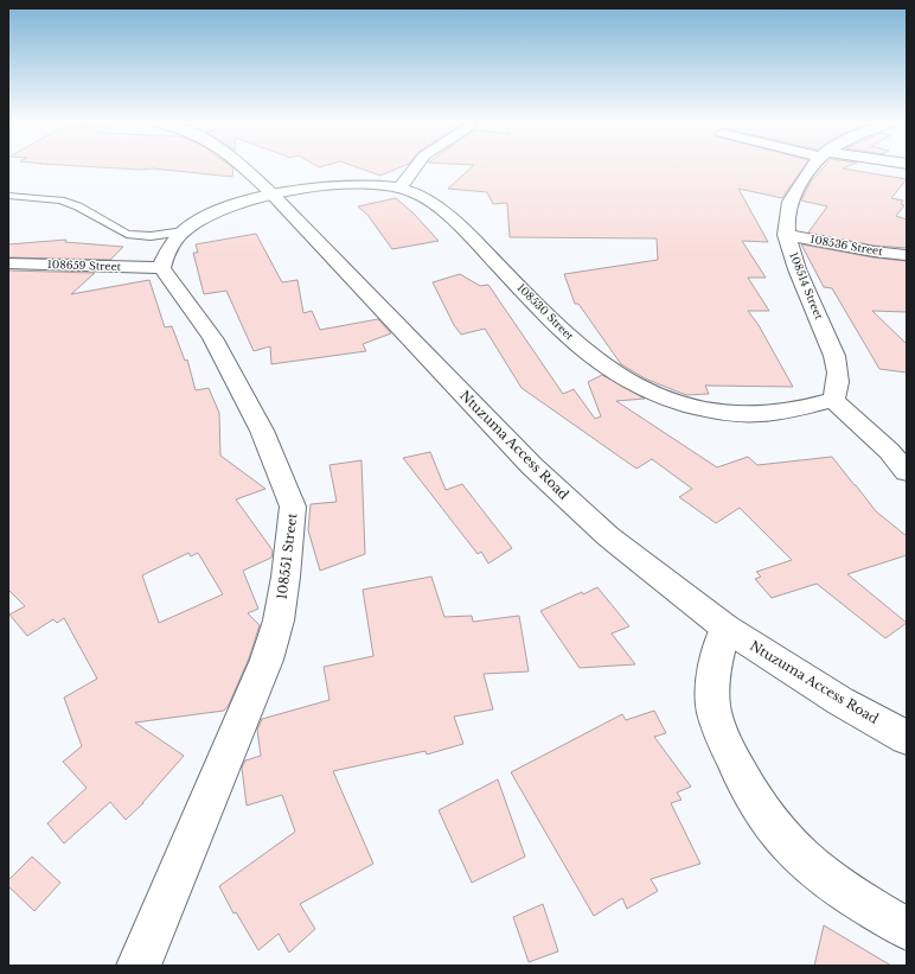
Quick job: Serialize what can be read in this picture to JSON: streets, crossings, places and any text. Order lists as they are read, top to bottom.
{
  "streets": {
    "street": [
      "108536 Street",
      "108659 Street",
      "108514 Street",
      "108530 Street",
      "Ntuzuma Access Road",
      "108551 Street"
    ]
  },
  "crossings": [
    ["108536 Street", "108514 Street"],
    ["108659 Street", "108551 Street"],
    ["108514 Street", "108530 Street"],
    ["108530 Street", "Ntuzuma Access Road"]
  ]
}
